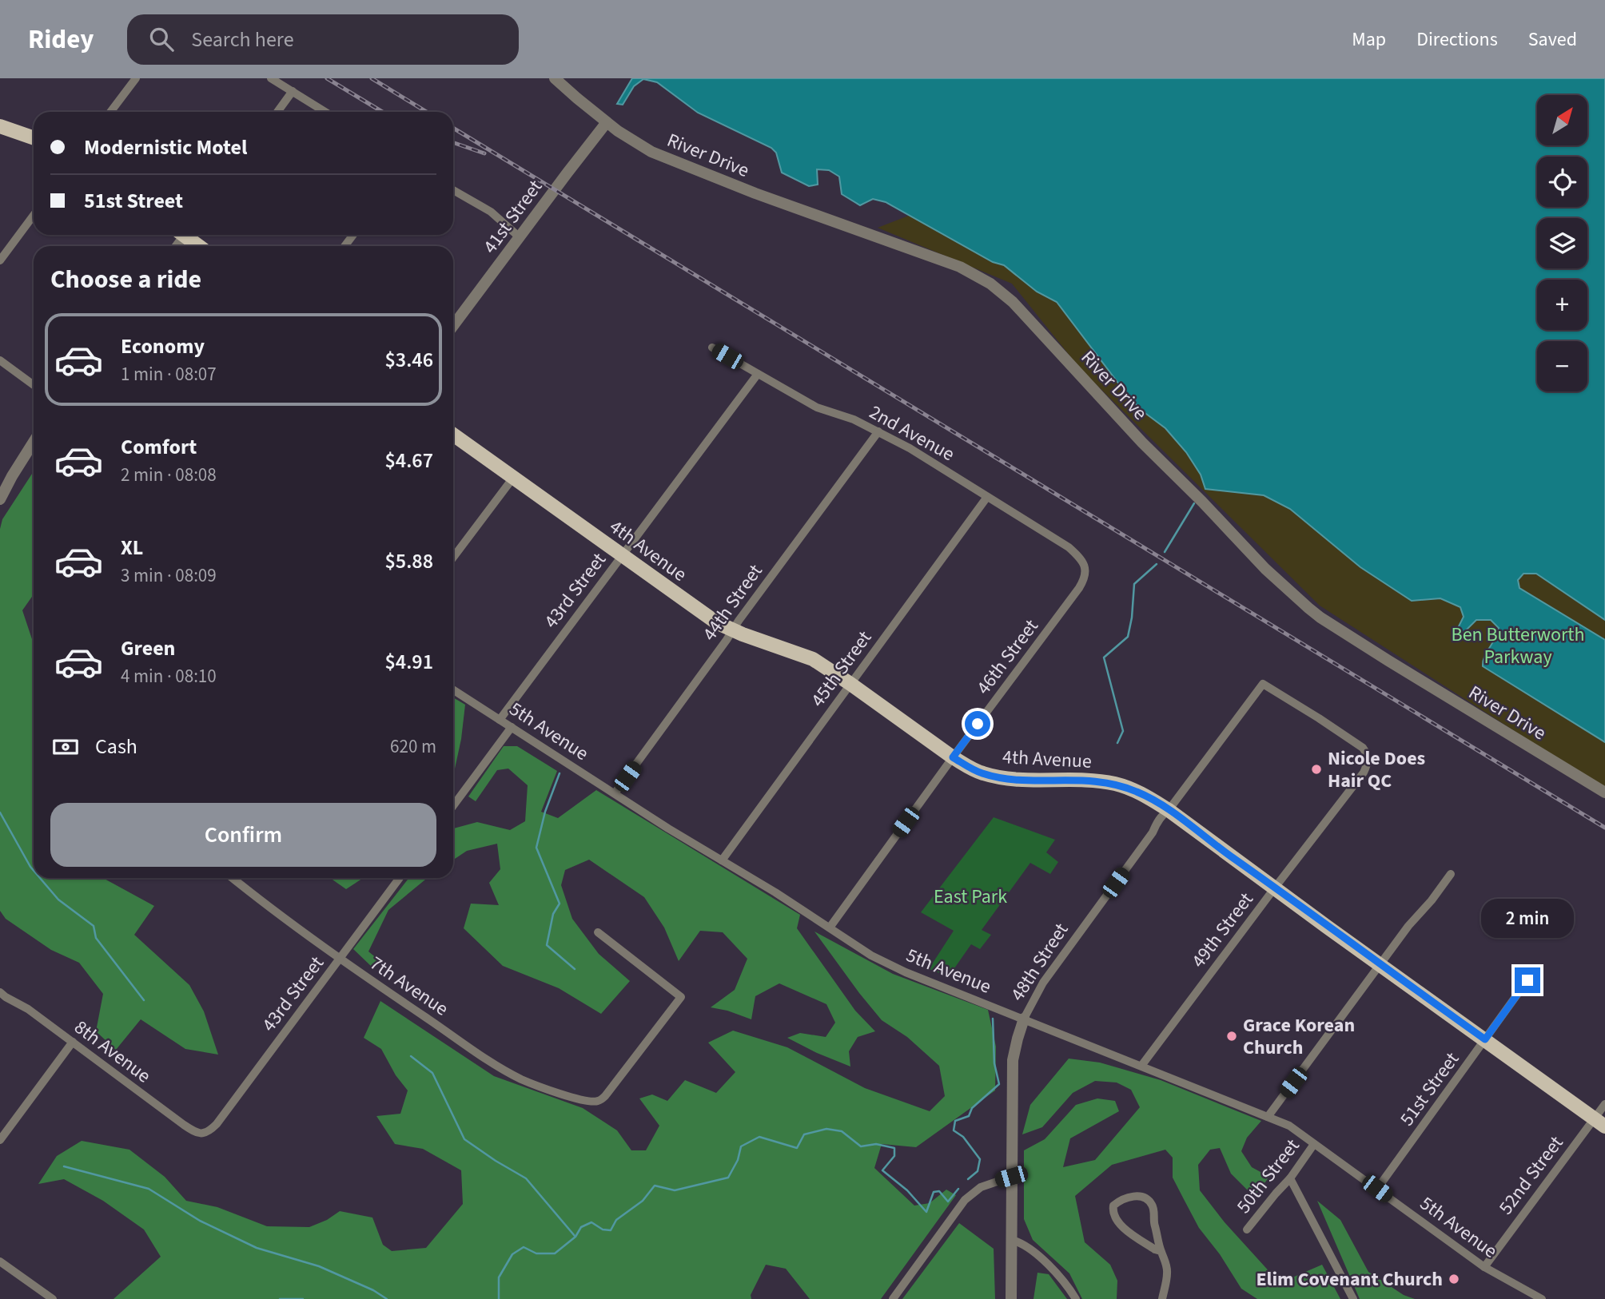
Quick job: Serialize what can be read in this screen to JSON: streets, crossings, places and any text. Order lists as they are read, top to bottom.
{
  "streets": {
    "main road": ["4th Avenue"],
    "street": [
      "River Drive",
      "41st Street",
      "2nd Avenue",
      "43rd Street",
      "44th Street",
      "46th Street",
      "45th Street",
      "5th Avenue",
      "49th Street",
      "48th Street",
      "7th Avenue",
      "8th Avenue",
      "51st Street",
      "52nd Street",
      "50th Street"
    ]
  },
  "crossings": [
    ["River Drive", "41st Street"],
    ["2nd Avenue", "43rd Street"],
    ["2nd Avenue", "44th Street"],
    ["2nd Avenue", "46th Street"],
    ["2nd Avenue", "45th Street"],
    ["4th Avenue", "43rd Street"],
    ["4th Avenue", "44th Street"],
    ["4th Avenue", "46th Street"],
    ["4th Avenue", "45th Street"],
    ["4th Avenue", "49th Street"],
    ["4th Avenue", "48th Street"],
    ["4th Avenue", "51st Street"],
    ["4th Avenue", "52nd Street"],
    ["4th Avenue", "50th Street"],
    ["43rd Street", "5th Avenue"],
    ["43rd Street", "7th Avenue"],
    ["43rd Street", "8th Avenue"],
    ["44th Street", "5th Avenue"],
    ["46th Street", "5th Avenue"],
    ["45th Street", "5th Avenue"],
    ["5th Avenue", "49th Street"],
    ["5th Avenue", "48th Street"],
    ["5th Avenue", "51st Street"],
    ["5th Avenue", "52nd Street"],
    ["5th Avenue", "50th Street"],
    ["49th Street", "48th Street"]
  ],
  "parks": ["Ben Butterworth Parkway", "East Park"],
  "places": ["Nicole Does Hair QC", "Grace Korean Church", "Elim Covenant Church"],
  "north": "top right",
  "page": {
    "header": "Ridey",
    "search": "Search here",
    "nav": ["Map", "Directions", "Saved"],
    "map_buttons": ["+", "−"],
    "banner": ["Modernistic Motel", "51st Street"],
    "heading": "Choose a ride",
    "list": [
      {
        "name": "Economy",
        "note": "1 min · 08:07",
        "value": "$3.46"
      },
      {
        "name": "Comfort",
        "note": "2 min · 08:08",
        "value": "$4.67"
      },
      {
        "name": "XL",
        "note": "3 min · 08:09",
        "value": "$5.88"
      },
      {
        "name": "Green",
        "note": "4 min · 08:10",
        "value": "$4.91"
      }
    ],
    "pay": ["Cash", "620 m"],
    "buttons": "Confirm",
    "bubble": "2 min"
  }
}
